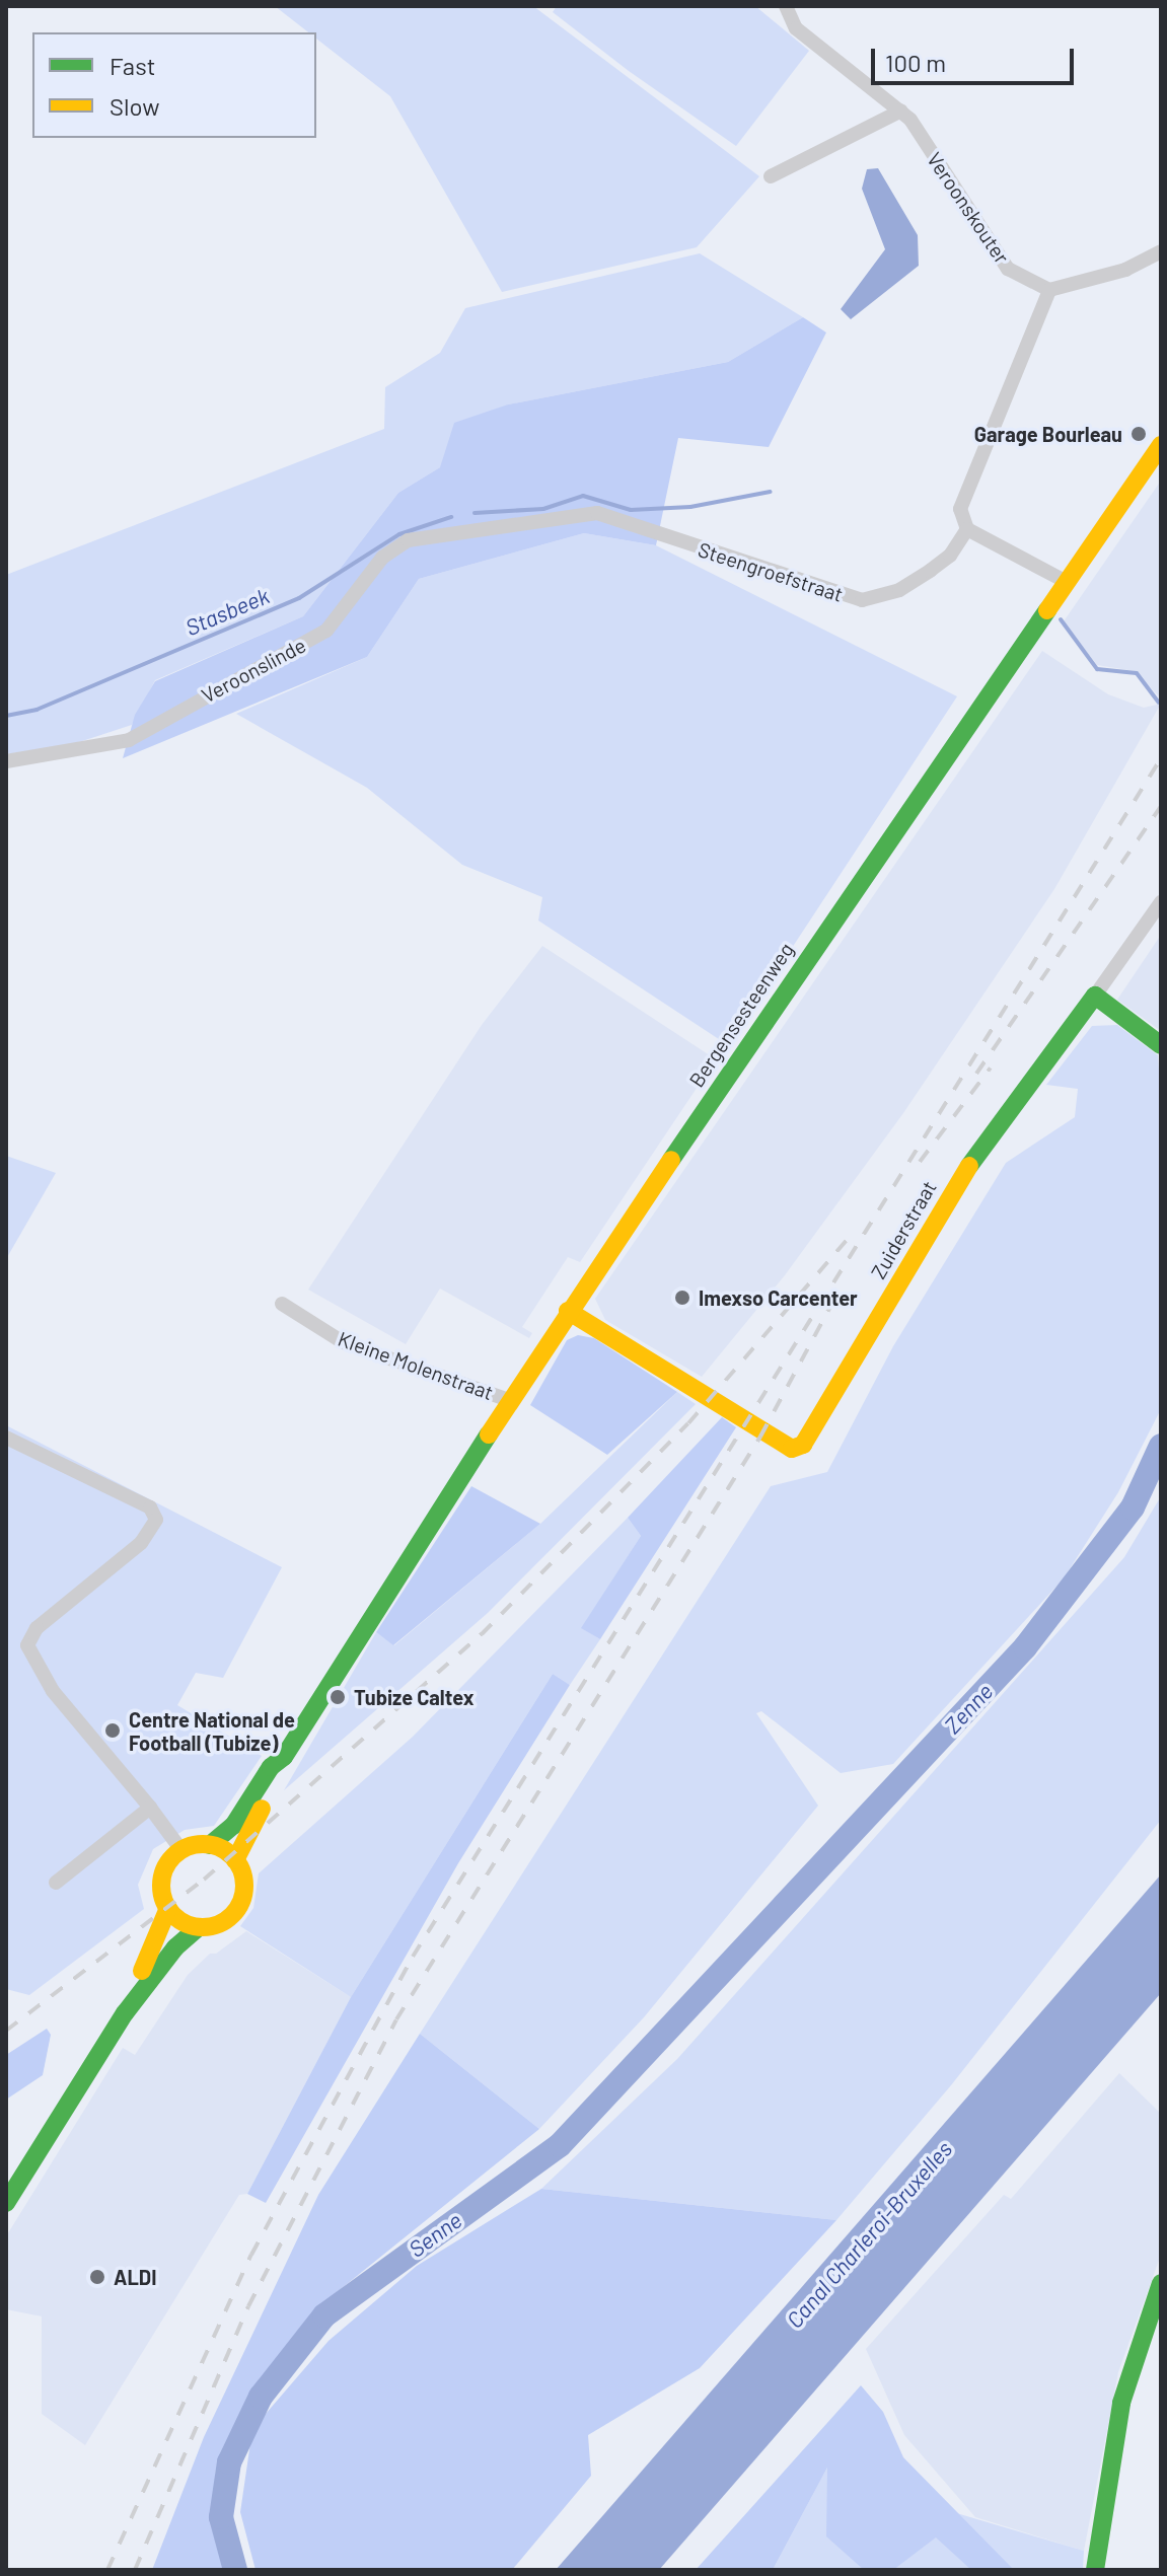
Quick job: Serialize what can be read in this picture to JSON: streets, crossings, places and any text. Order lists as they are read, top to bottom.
{
  "streets": {
    "main road": ["Bergensesteenweg", "Zuiderstraat"],
    "street": [
      "Veroonskouter",
      "Steengroefstraat",
      "Veroonslinde",
      "Kleine Molenstraat"
    ]
  },
  "crossings": [
    ["Steengroefstraat", "Veroonslinde"],
    ["Bergensesteenweg", "Zuiderstraat"],
    ["Bergensesteenweg", "Kleine Molenstraat"]
  ],
  "water": [
    "Stasbeek",
    "Zenne",
    "Senne",
    "Canal Charleroi-Bruxelles"
  ],
  "places": [
    "Garage Bourleau",
    "Imexso Carcenter",
    "Tubize Caltex",
    "Centre National de Football (Tubize)",
    "ALDI"
  ],
  "legend": ["Fast", "Slow"],
  "scale_bar": "100 m"
}
